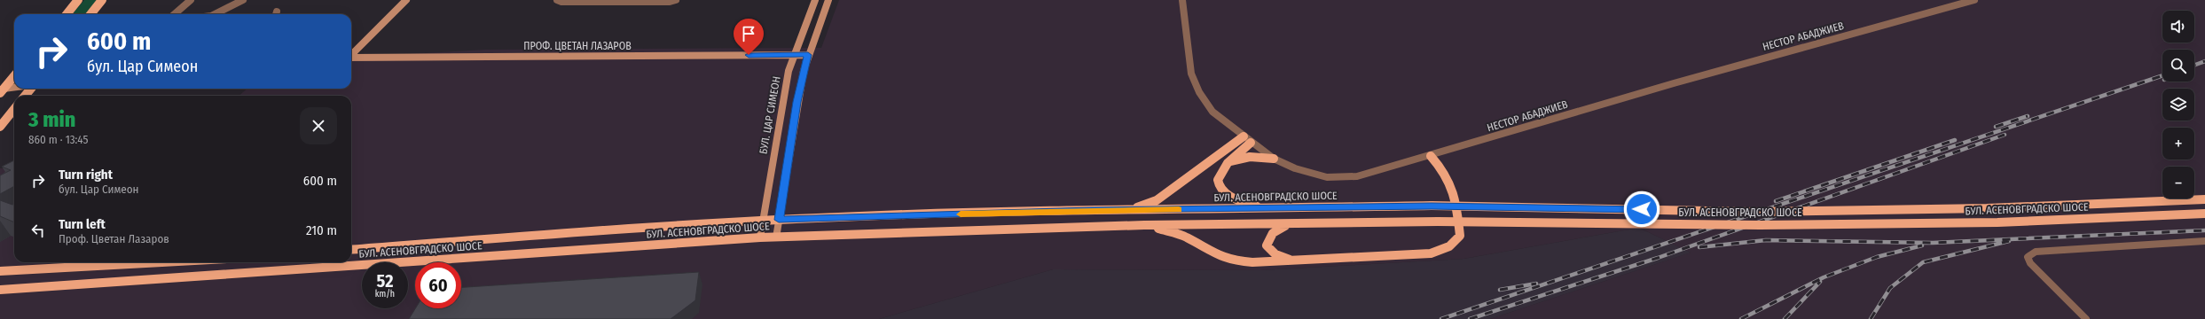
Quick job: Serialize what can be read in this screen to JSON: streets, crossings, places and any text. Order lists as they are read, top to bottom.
{
  "streets": {
    "main road": ["ПРОФ. ЦВЕТАН ЛАЗАРОВ", "БУЛ. ЦАР СИМЕОН", "БУЛ. АСЕНОВГРАДСКО ШОСЕ"],
    "street": ["НЕСТОР АБАДЖИЕВ"]
  },
  "crossings": [
    ["ПРОФ. ЦВЕТАН ЛАЗАРОВ", "БУЛ. ЦАР СИМЕОН"],
    ["БУЛ. ЦАР СИМЕОН", "БУЛ. АСЕНОВГРАДСКО ШОСЕ"]
  ],
  "page": {
    "map_buttons": ["+", "−"],
    "turn": ["600 m", "бул. Цар Симеон"],
    "heading": ["3 min", "860 m · 13:45"],
    "list": [
      {
        "name": "Turn right",
        "note": "бул. Цар Симеон",
        "value": "600 m"
      },
      {
        "name": "Turn left",
        "note": "Проф. Цветан Лазаров",
        "value": "210 m"
      }
    ],
    "speed": "52 km/h",
    "limit": "60"
  }
}
